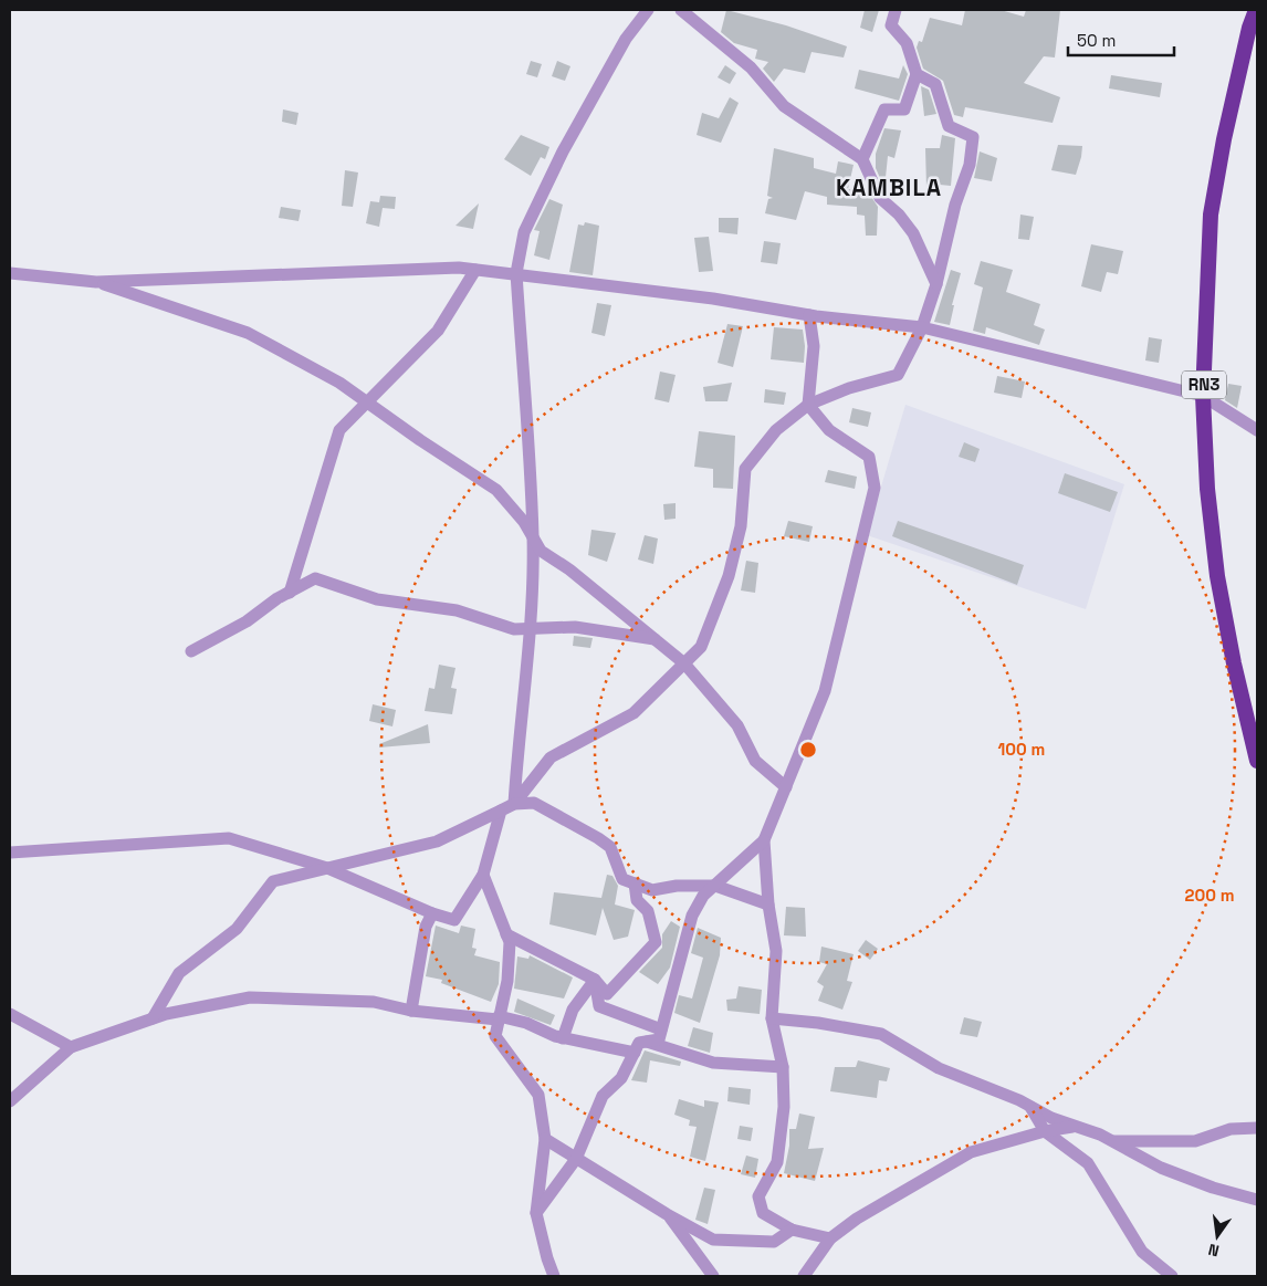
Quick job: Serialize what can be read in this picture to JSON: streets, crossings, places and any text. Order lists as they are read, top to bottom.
{
  "streets": {
    "highway": ["RN3"]
  },
  "districts": ["KAMBILA"],
  "scale_bar": "50 m",
  "north": "bottom",
  "rings": ["100 m", "200 m"]
}
